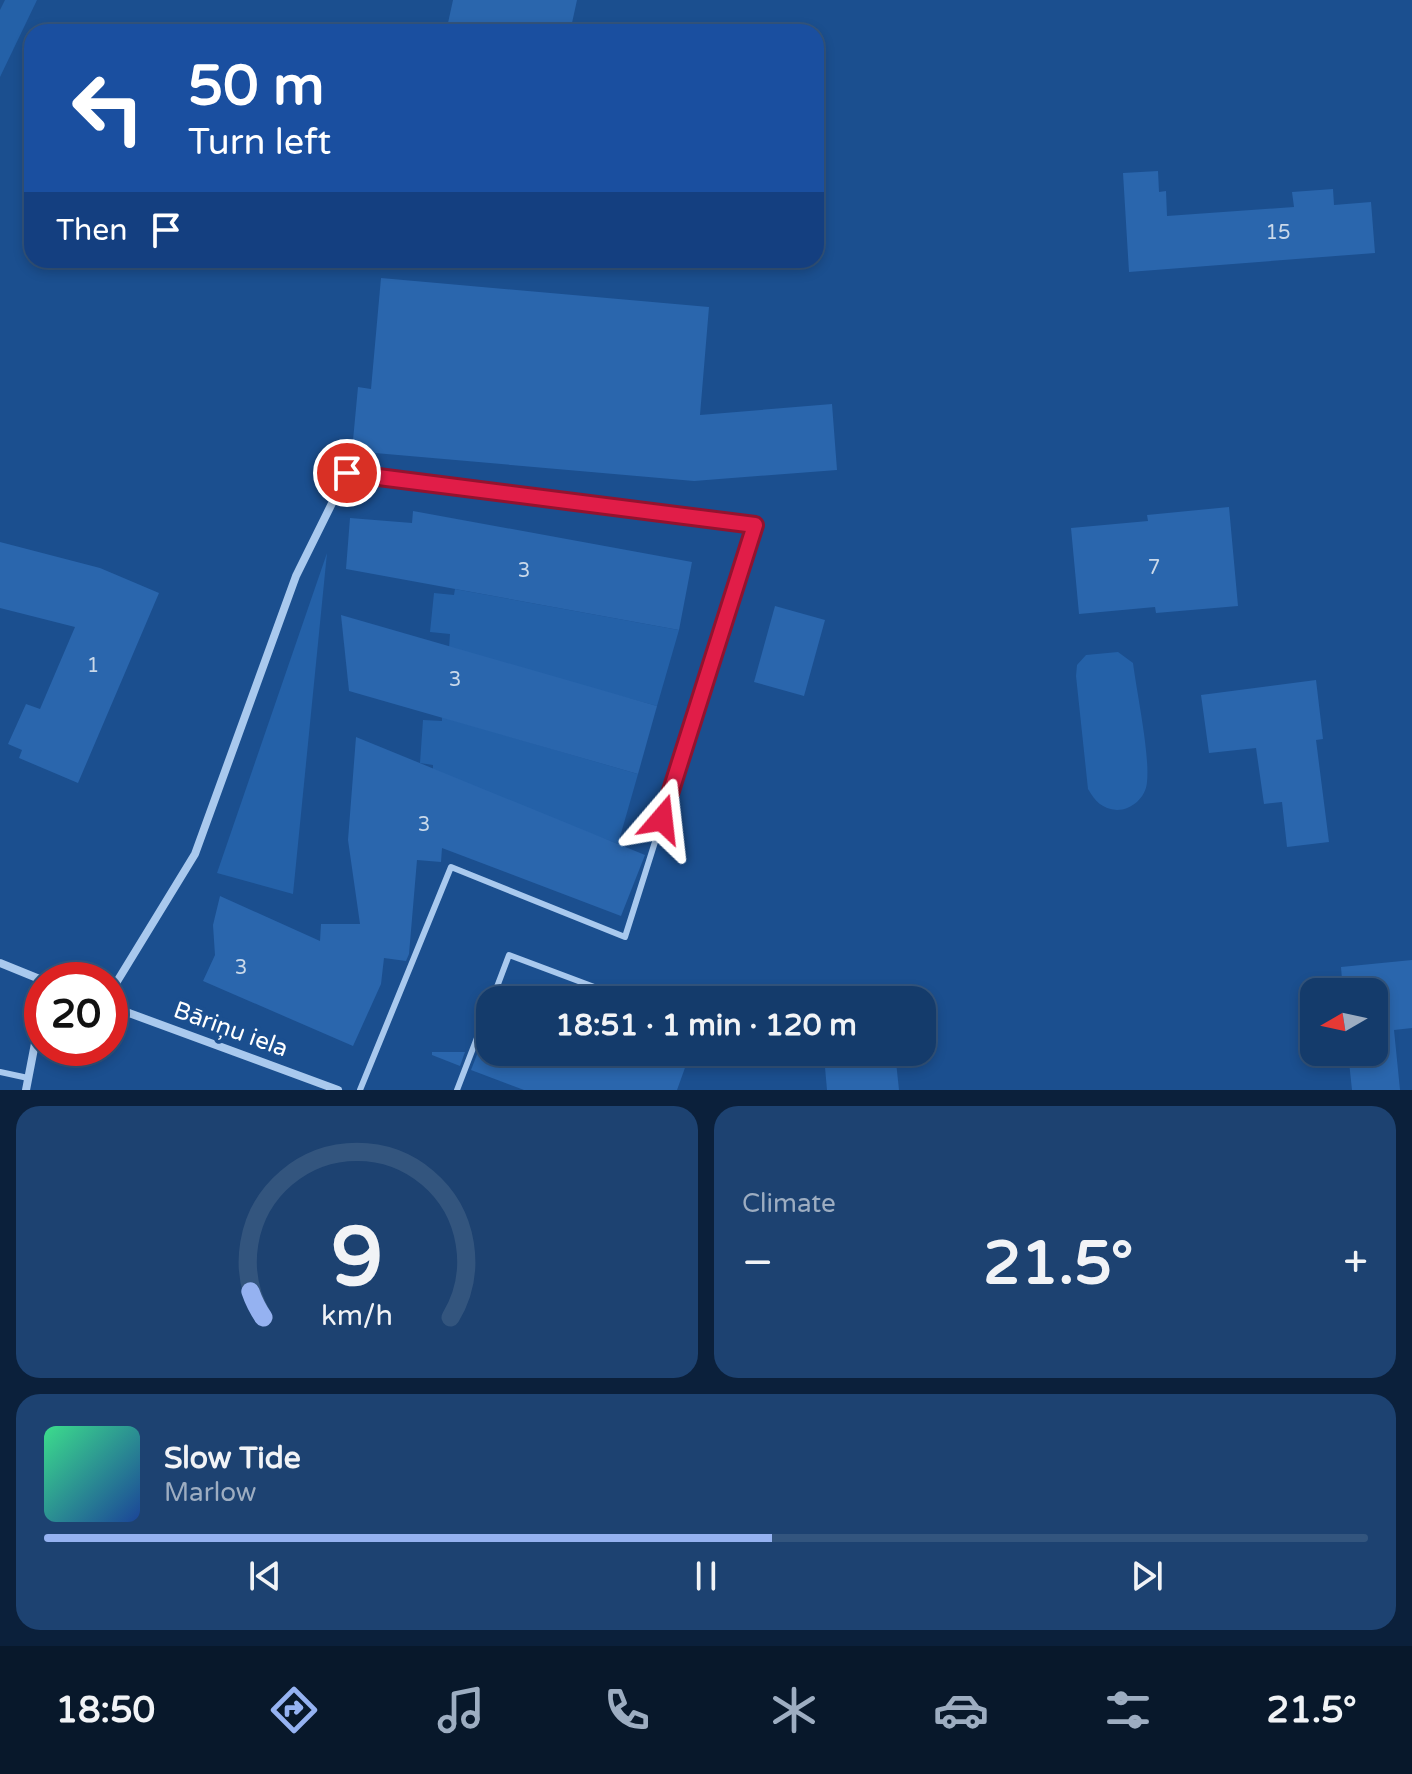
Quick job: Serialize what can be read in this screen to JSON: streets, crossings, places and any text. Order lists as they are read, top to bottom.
{
  "streets": {
    "street": ["Bāriņu iela"]
  },
  "house_numbers": [
    "15",
    "7",
    "3",
    "1",
    "3",
    "3",
    "3"
  ],
  "north": "left",
  "page": {
    "turn": ["50 m", "Turn left"],
    "then": "Then",
    "limit": "20",
    "trip": "18:51 · 1 min · 120 m",
    "tile": "Climate",
    "heat": ["−", "21.5°", "+"],
    "song": ["Slow Tide", "Marlow"],
    "tabs": ["18:50", "21.5°"],
    "gauge": ["9", "km/h"]
  }
}
